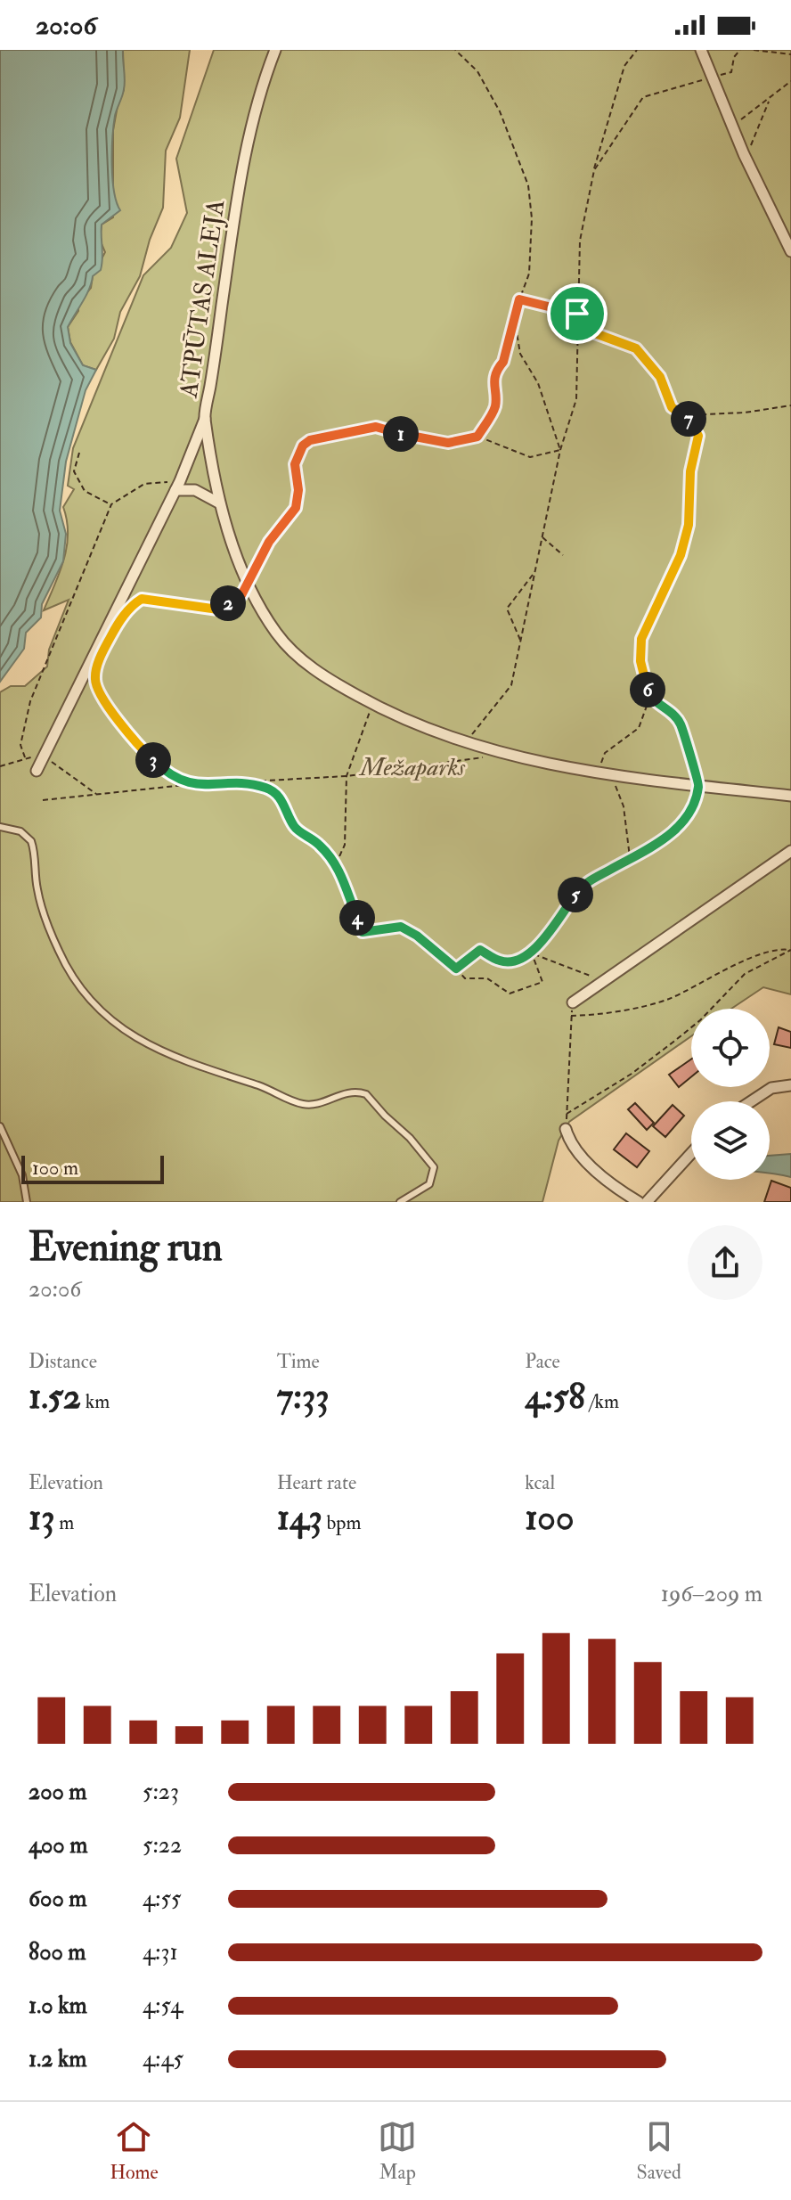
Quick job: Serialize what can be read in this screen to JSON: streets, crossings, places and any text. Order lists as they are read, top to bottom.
{
  "streets": {
    "street": ["ATPŪTAS ALEJA"]
  },
  "parks": ["Mežaparks"],
  "scale_bar": "100 m",
  "page": {
    "status": "20:06",
    "pins": [
      "7",
      "1",
      "2",
      "6",
      "3",
      "5",
      "4"
    ],
    "scale": "100 m",
    "heading": ["Evening run", "20:06"],
    "stats": [
      ["Distance", "1.52 km"],
      ["Time", "7:33"],
      ["Pace", "4:58 /km"],
      ["Elevation", "13 m"],
      ["Heart rate", "143 bpm"],
      ["kcal", "100"]
    ],
    "chart": ["Elevation", "196–209 m"],
    "list": [
      {
        "name": "200 m",
        "note": "5:23"
      },
      {
        "name": "400 m",
        "note": "5:22"
      },
      {
        "name": "600 m",
        "note": "4:55"
      },
      {
        "name": "800 m",
        "note": "4:31"
      },
      {
        "name": "1.0 km",
        "note": "4:54"
      },
      {
        "name": "1.2 km",
        "note": "4:45"
      }
    ],
    "tabs": ["Home", "Map", "Saved"]
  }
}
